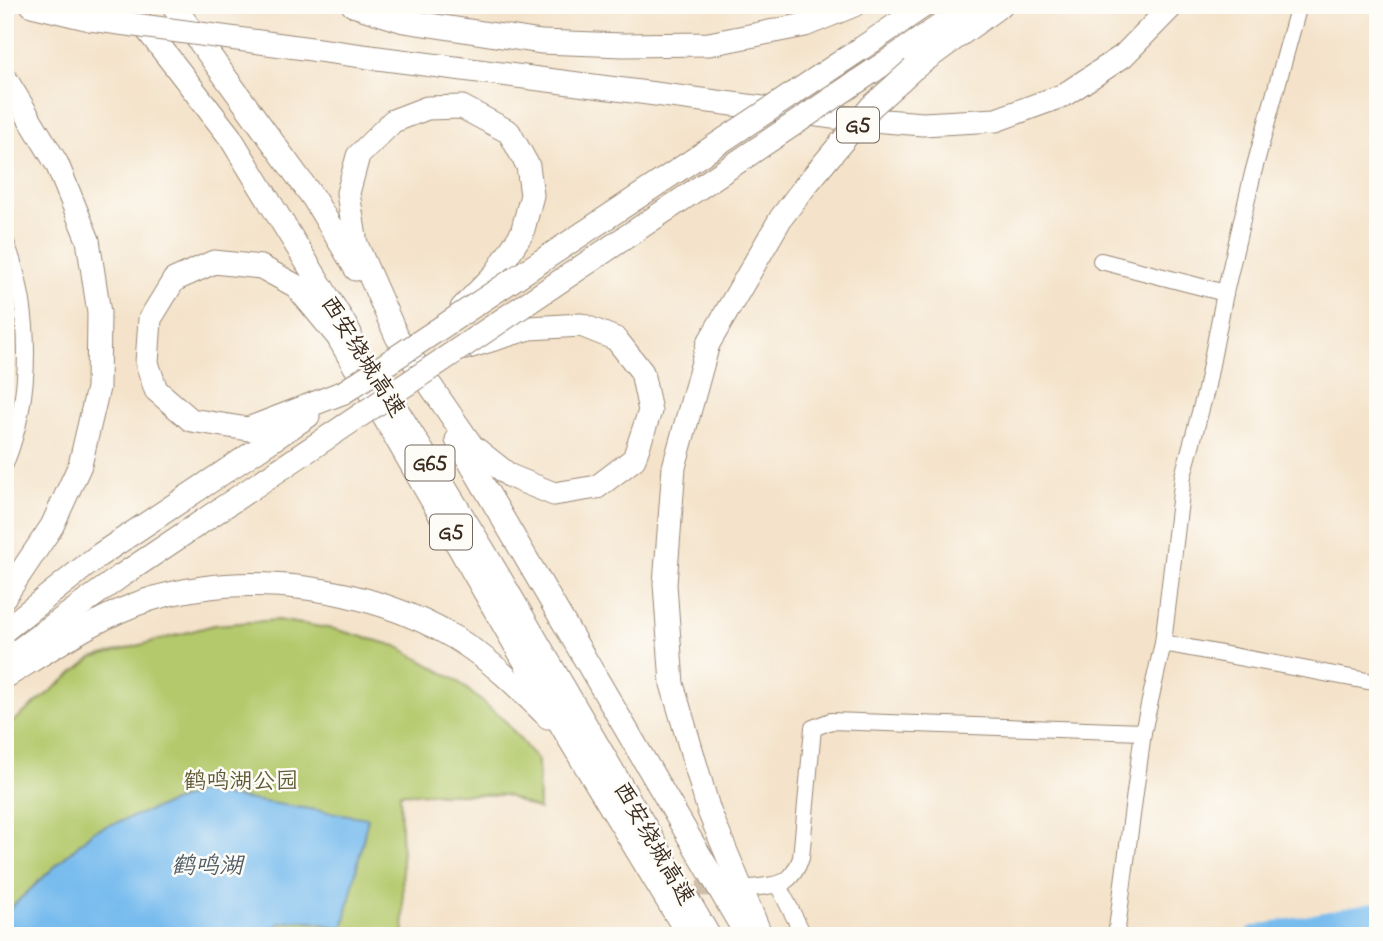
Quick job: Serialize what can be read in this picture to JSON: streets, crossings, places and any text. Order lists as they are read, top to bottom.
{
  "streets": {
    "highway": ["G5", "西安绕城高速", "G65"]
  },
  "water": ["鹤鸣湖"],
  "parks": ["鹤鸣湖公园"]
}
